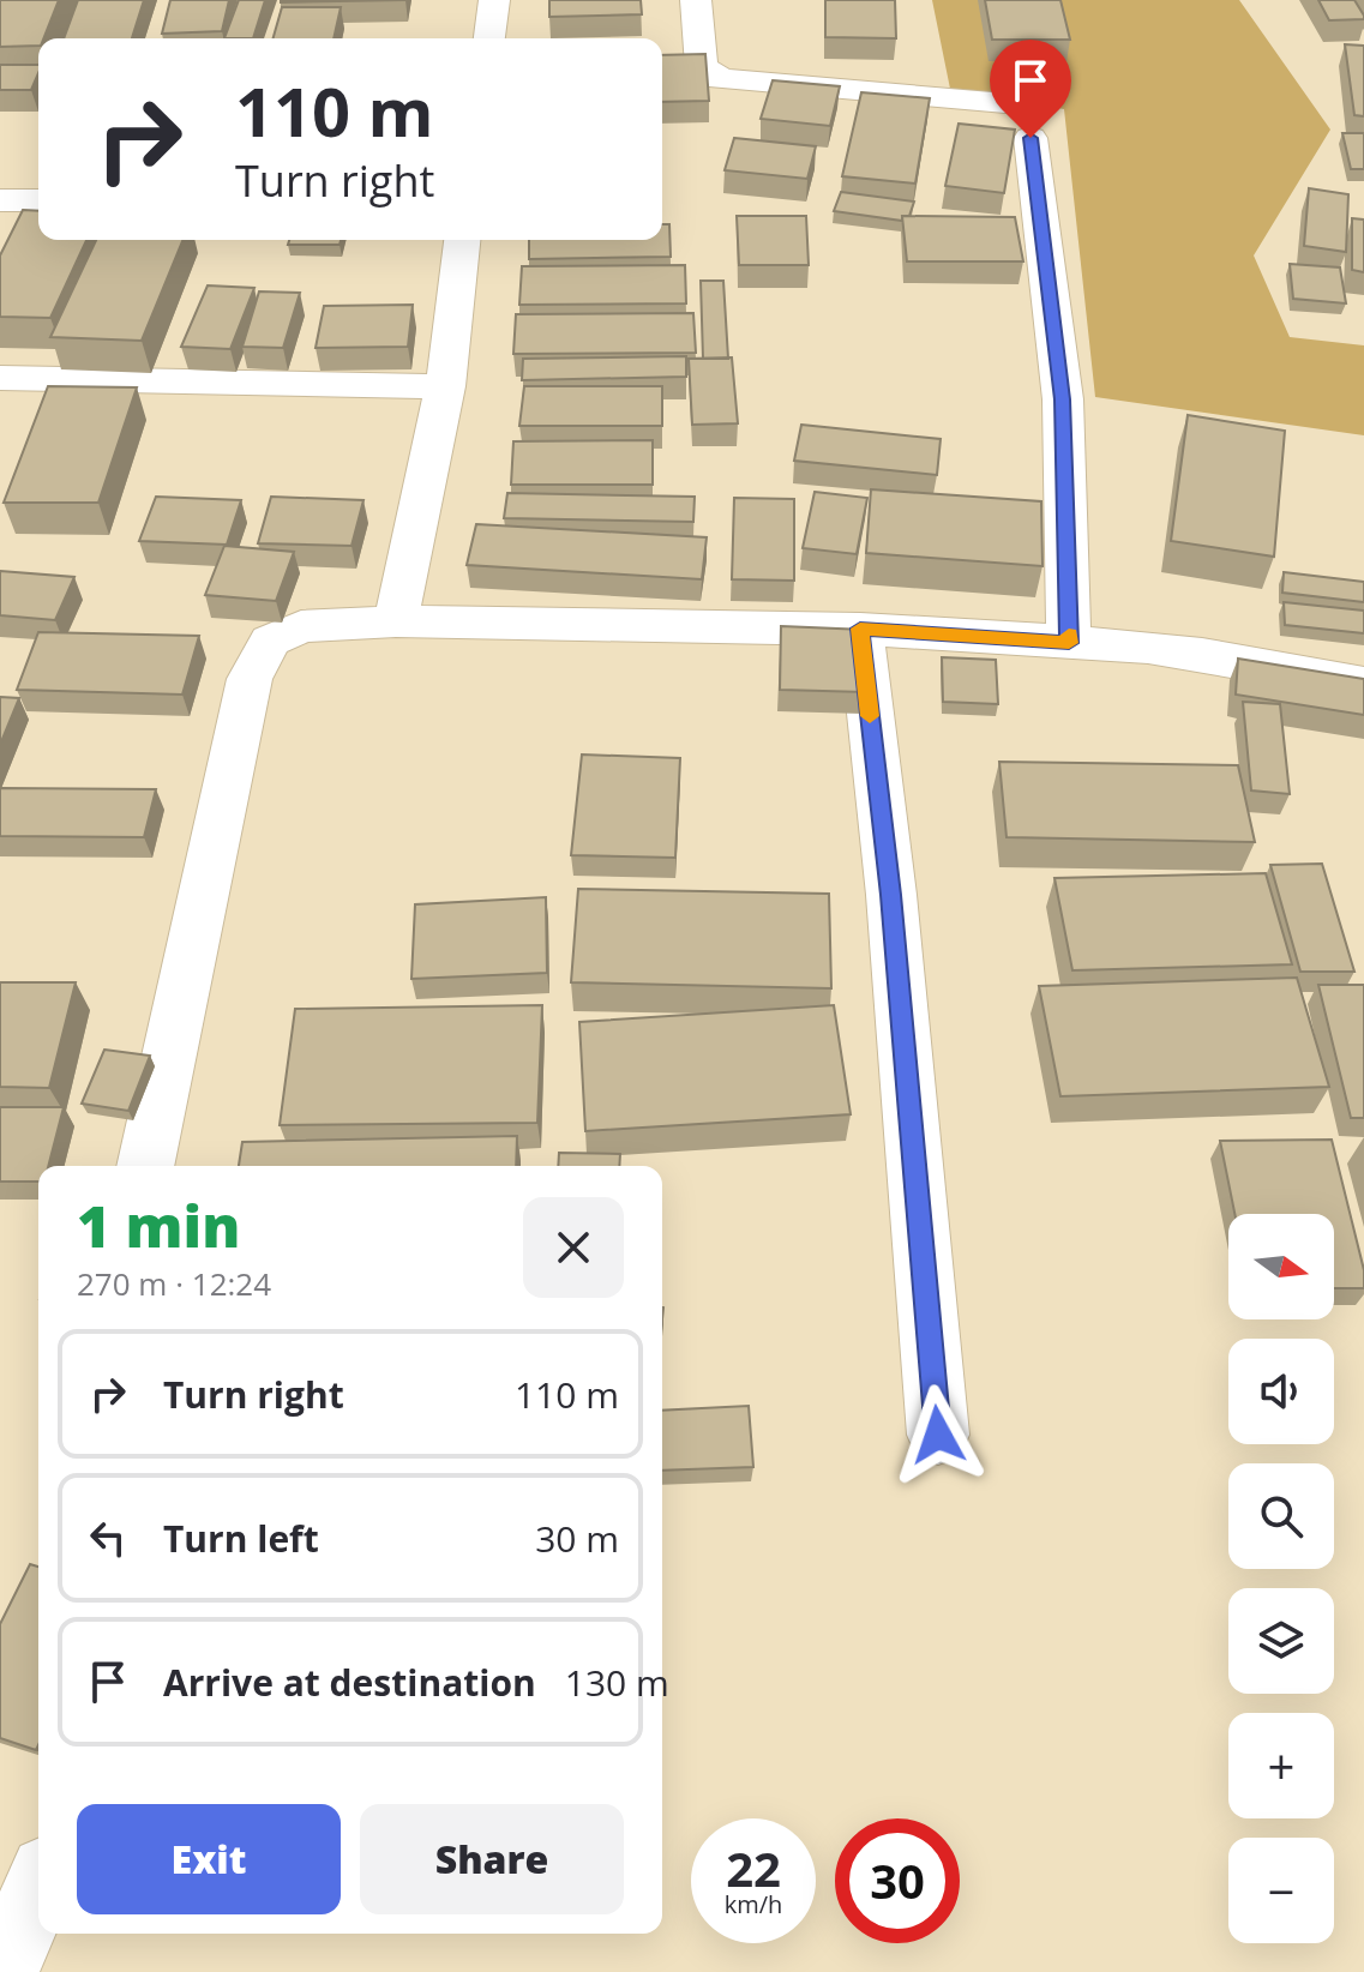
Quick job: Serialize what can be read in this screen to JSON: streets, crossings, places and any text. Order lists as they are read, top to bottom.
{
  "north": "right",
  "page": {
    "turn": ["110 m", "Turn right"],
    "heading": ["1 min", "270 m · 12:24"],
    "map_buttons": ["+", "−"],
    "list": [
      {
        "name": "Turn right",
        "value": "110 m"
      },
      {
        "name": "Turn left",
        "value": "30 m"
      },
      {
        "name": "Arrive at destination",
        "value": "130 m"
      }
    ],
    "buttons": ["Exit", "Share"],
    "speed": "22 km/h",
    "limit": "30"
  }
}
